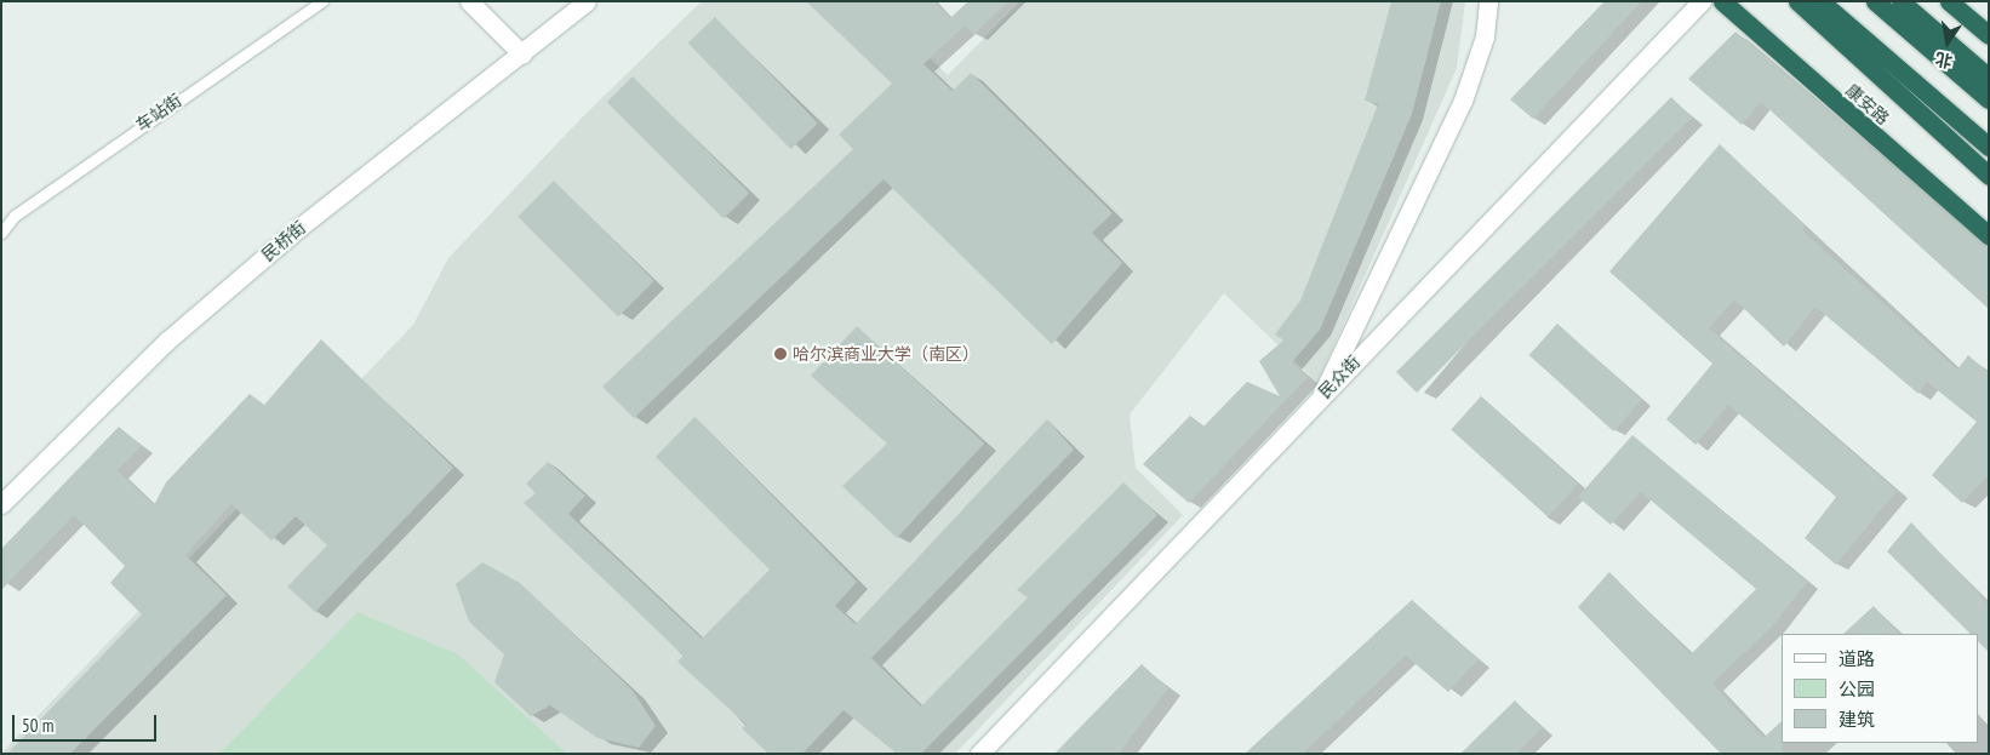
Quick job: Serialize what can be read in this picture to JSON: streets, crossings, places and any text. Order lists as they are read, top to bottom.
{
  "streets": {
    "highway": ["康安路"],
    "street": ["民桥街", "民众街"],
    "lane": ["车站街"]
  },
  "places": ["哈尔滨商业大学（南区）"],
  "legend": ["道路", "公园", "建筑"],
  "scale_bar": "50 m",
  "north": "bottom"
}
